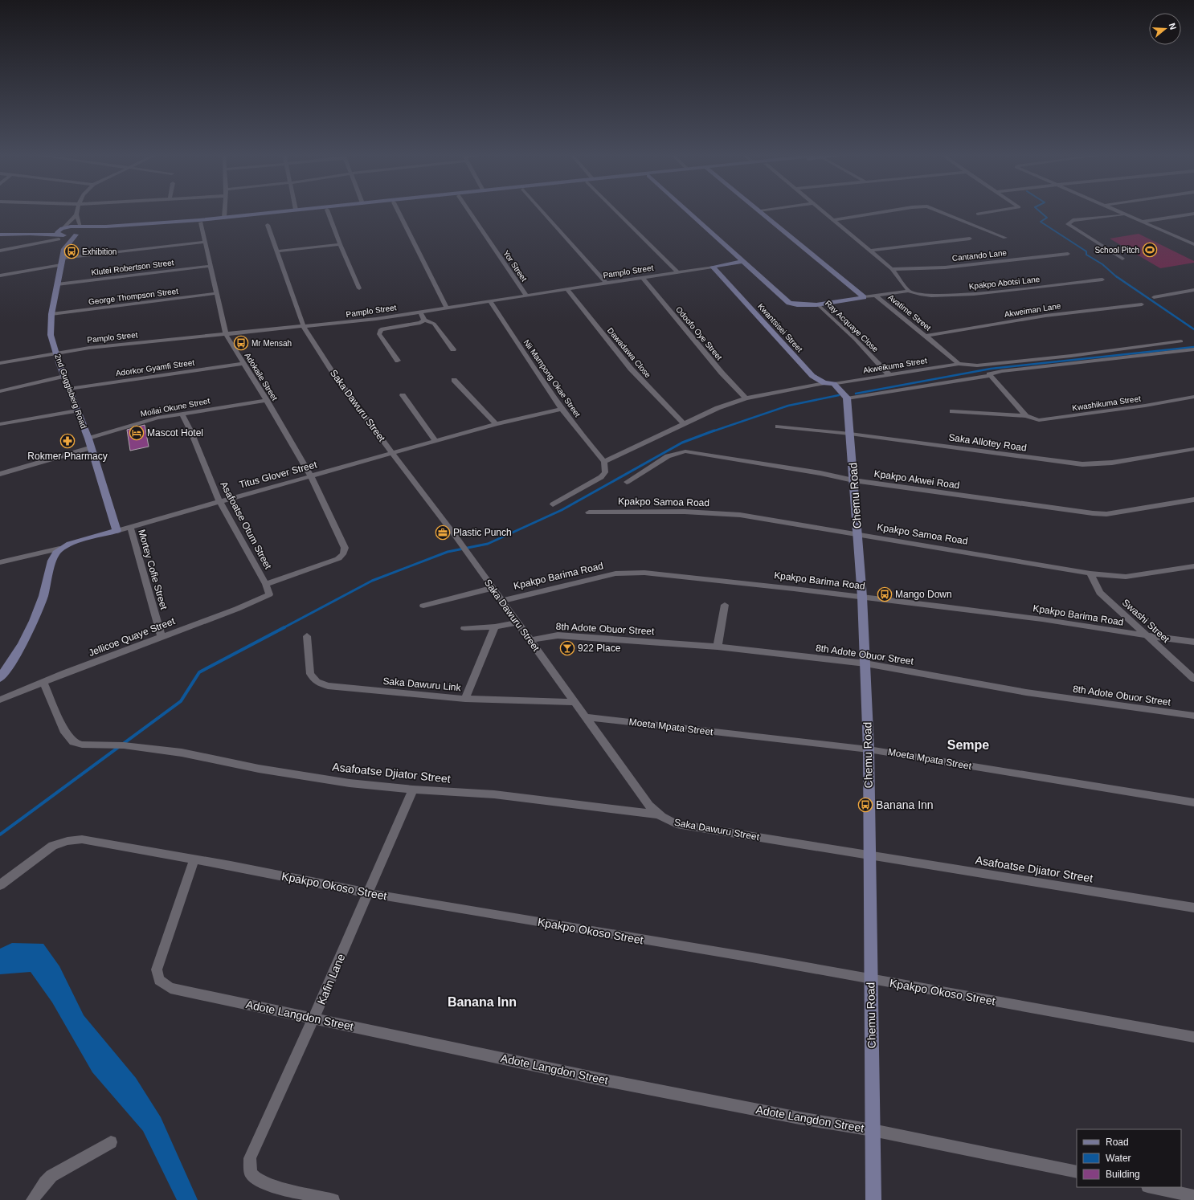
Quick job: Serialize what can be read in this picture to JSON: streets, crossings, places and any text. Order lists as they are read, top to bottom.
{
  "streets": {
    "main road": [
      "Pamplo Street",
      "Kwantsisei Street",
      "2nd Guggisberg Road",
      "Titus Glover Street",
      "Chemu Road"
    ],
    "street": [
      "Cantando Lane",
      "Yor Street",
      "Klutei Robertson Street",
      "Kpakpo Abotsi Lane",
      "George Thompson Street",
      "Akweiman Lane",
      "Avatime Street",
      "Ray Acquaye Close",
      "Odoofo Oye Street",
      "Dawadawa Close",
      "Akweikuma Street",
      "Adorkor Gyamfi Street",
      "Adokaile Street",
      "Nii Mampong Okae Street",
      "Kwashikuma Street",
      "Saka Dawuru Street",
      "Moilai Okune Street",
      "Saka Allotey Road",
      "Kpakpo Akwei Road",
      "Kpakpo Samoa Road",
      "Asafoatse Otum Street",
      "Mortey Cofie Street",
      "Kpakpo Barima Road",
      "Swashi Street",
      "8th Adote Obuor Street",
      "Jellicoe Quaye Street",
      "Saka Dawuru Link",
      "Moeta Mpata Street",
      "Asafoatse Djiator Street",
      "Kpakpo Okoso Street",
      "Kafin Lane",
      "Adote Langdon Street"
    ]
  },
  "crossings": [
    ["Cantando Lane", "Avatime Street"],
    ["Yor Street", "Pamplo Street"],
    ["Klutei Robertson Street", "Adokaile Street"],
    ["Klutei Robertson Street", "2nd Guggisberg Road"],
    ["Pamplo Street", "Kwantsisei Street"],
    ["Pamplo Street", "Odoofo Oye Street"],
    ["Pamplo Street", "Dawadawa Close"],
    ["Pamplo Street", "Adokaile Street"],
    ["Pamplo Street", "Nii Mampong Okae Street"],
    ["Pamplo Street", "2nd Guggisberg Road"],
    ["Pamplo Street", "Saka Dawuru Street"],
    ["Kpakpo Abotsi Lane", "Avatime Street"],
    ["George Thompson Street", "Adokaile Street"],
    ["George Thompson Street", "2nd Guggisberg Road"],
    ["Akweiman Lane", "Avatime Street"],
    ["Avatime Street", "Akweikuma Street"],
    ["Ray Acquaye Close", "Akweikuma Street"],
    ["Kwantsisei Street", "Akweikuma Street"],
    ["Adorkor Gyamfi Street", "Adokaile Street"],
    ["Adorkor Gyamfi Street", "2nd Guggisberg Road"],
    ["Adokaile Street", "Moilai Okune Street"],
    ["Adokaile Street", "Titus Glover Street"],
    ["Adokaile Street", "Asafoatse Otum Street"],
    ["Nii Mampong Okae Street", "Titus Glover Street"],
    ["2nd Guggisberg Road", "Moilai Okune Street"],
    ["2nd Guggisberg Road", "Titus Glover Street"],
    ["Saka Dawuru Street", "Titus Glover Street"],
    ["Saka Dawuru Street", "Chemu Road"],
    ["Saka Dawuru Street", "Kpakpo Barima Road"],
    ["Saka Dawuru Street", "8th Adote Obuor Street"],
    ["Saka Dawuru Street", "Saka Dawuru Link"],
    ["Saka Dawuru Street", "Moeta Mpata Street"],
    ["Saka Dawuru Street", "Asafoatse Djiator Street"],
    ["Moilai Okune Street", "Asafoatse Otum Street"],
    ["Saka Allotey Road", "Chemu Road"],
    ["Titus Glover Street", "Asafoatse Otum Street"],
    ["Titus Glover Street", "Mortey Cofie Street"],
    ["Kpakpo Akwei Road", "Chemu Road"],
    ["Chemu Road", "Kpakpo Samoa Road"],
    ["Chemu Road", "Kpakpo Barima Road"],
    ["Chemu Road", "8th Adote Obuor Street"],
    ["Chemu Road", "Moeta Mpata Street"],
    ["Chemu Road", "Asafoatse Djiator Street"],
    ["Chemu Road", "Kpakpo Okoso Street"],
    ["Chemu Road", "Adote Langdon Street"],
    ["Kpakpo Samoa Road", "Swashi Street"],
    ["Asafoatse Otum Street", "Jellicoe Quaye Street"],
    ["Mortey Cofie Street", "Jellicoe Quaye Street"],
    ["Kpakpo Barima Road", "Swashi Street"],
    ["Jellicoe Quaye Street", "Asafoatse Djiator Street"],
    ["Asafoatse Djiator Street", "Kafin Lane"],
    ["Kpakpo Okoso Street", "Kafin Lane"],
    ["Kpakpo Okoso Street", "Adote Langdon Street"],
    ["Kafin Lane", "Adote Langdon Street"]
  ],
  "districts": ["Sempe", "Banana Inn"],
  "places": {
    "sports": ["School Pitch"],
    "bus stop": [
      "Exhibition",
      "Mr Mensah",
      "Mango Down",
      "Banana Inn"
    ],
    "hotel": ["Mascot Hotel"],
    "pharmacy": ["Rokmer Pharmacy"],
    "office": ["Plastic Punch"],
    "bar": ["922 Place"]
  },
  "legend": ["Road", "Water", "Building"],
  "north": "right"
}
